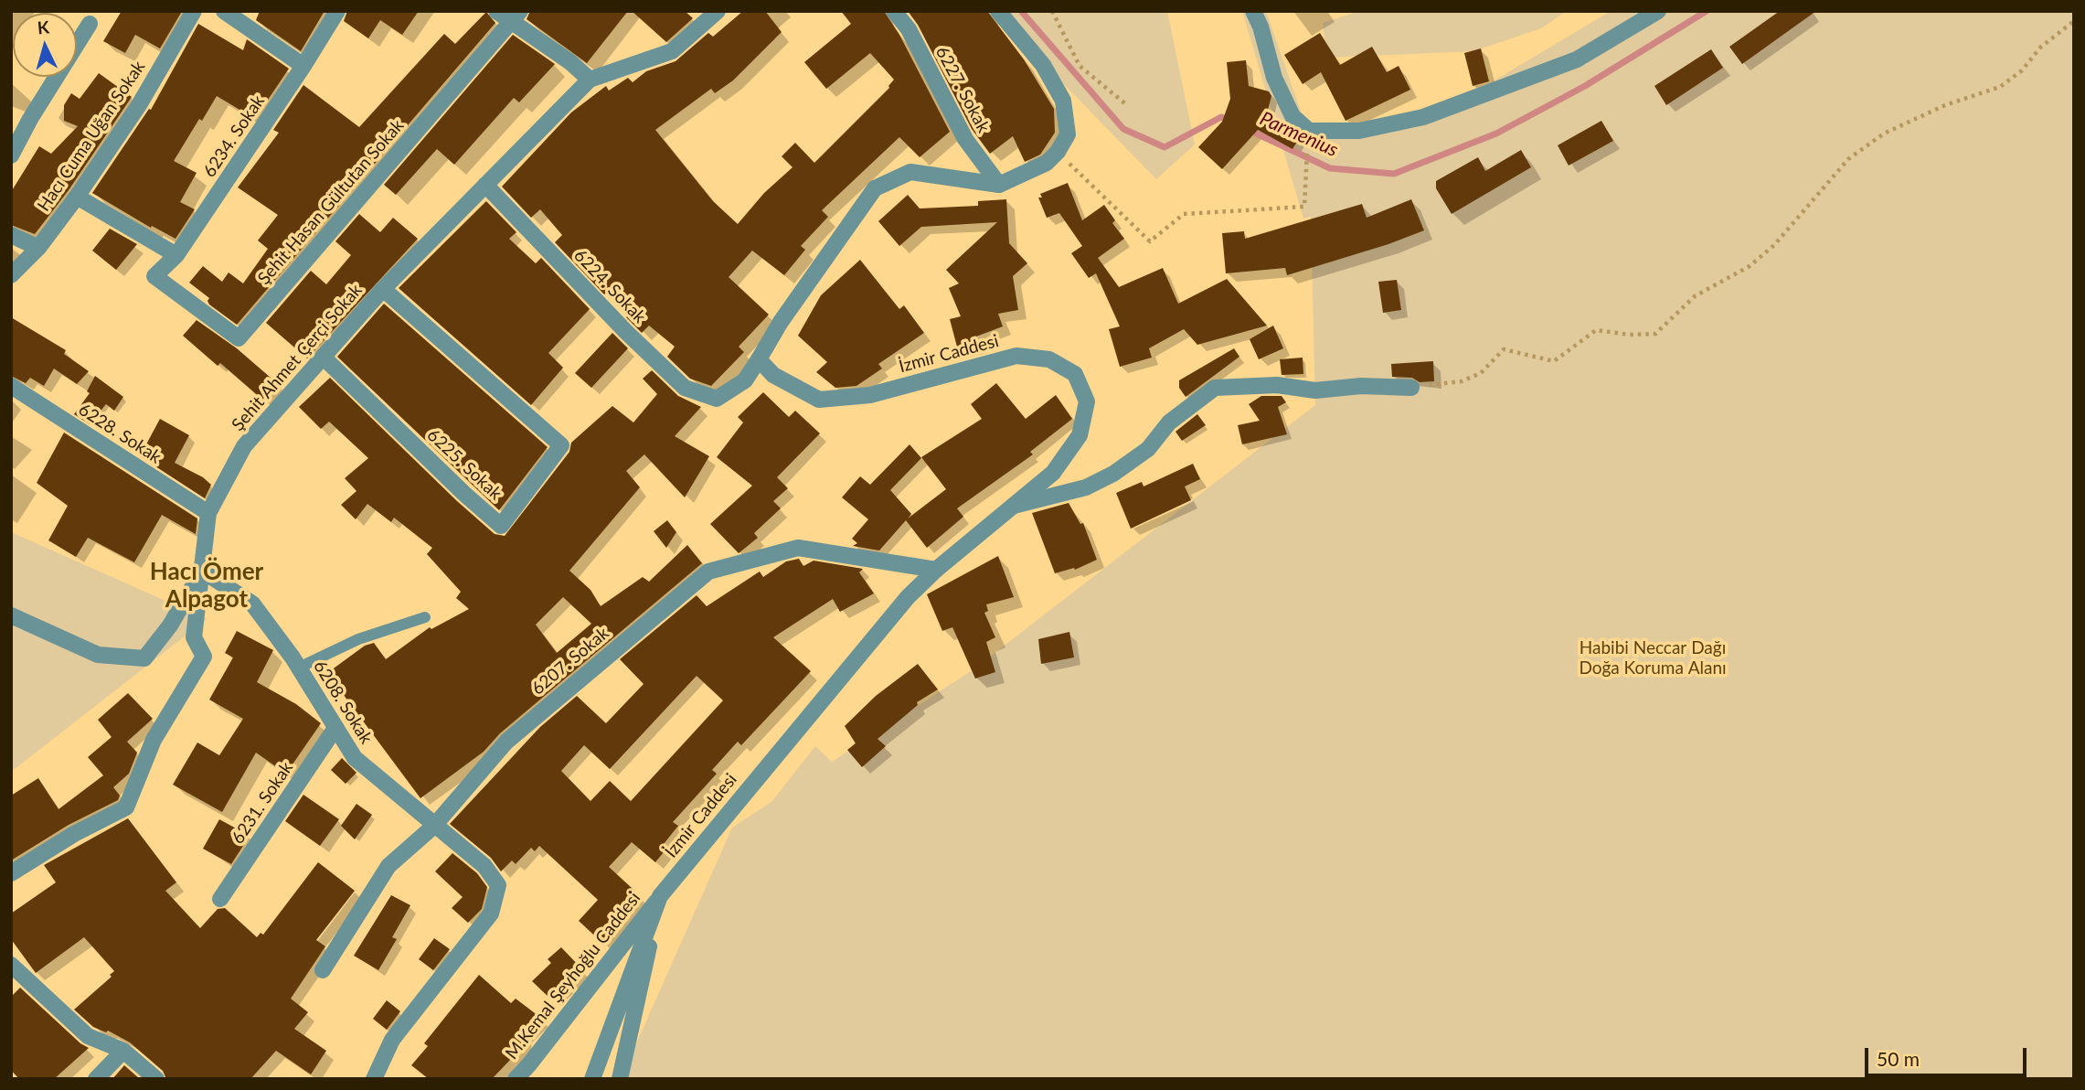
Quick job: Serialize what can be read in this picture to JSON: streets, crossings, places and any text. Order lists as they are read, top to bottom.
{
  "streets": {
    "street": [
      "6227. Sokak",
      "Hacı Cuma Uğan Sokak",
      "6234. Sokak",
      "Şehit Hasan Gültutan Sokak",
      "6224. Sokak",
      "İzmir Caddesi",
      "Şehit Ahmet Çerçi Sokak",
      "6228. Sokak",
      "6225. Sokak",
      "6207. Sokak",
      "6208. Sokak",
      "6231. Sokak",
      "M.Kemal Şeyhoğlu Caddesi"
    ]
  },
  "crossings": [
    ["6234. Sokak", "Şehit Hasan Gültutan Sokak"],
    ["6224. Sokak", "İzmir Caddesi"],
    ["6224. Sokak", "Şehit Ahmet Çerçi Sokak"],
    ["İzmir Caddesi", "6207. Sokak"],
    ["İzmir Caddesi", "M.Kemal Şeyhoğlu Caddesi"],
    ["Şehit Ahmet Çerçi Sokak", "6228. Sokak"],
    ["Şehit Ahmet Çerçi Sokak", "6225. Sokak"],
    ["Şehit Ahmet Çerçi Sokak", "6208. Sokak"],
    ["6207. Sokak", "6208. Sokak"],
    ["6208. Sokak", "6231. Sokak"]
  ],
  "districts": ["Hacı Ömer Alpagot"],
  "water": ["Parmenius"],
  "parks": ["Habibi Neccar Dağı Doğa Koruma Alanı"],
  "scale_bar": "50 m",
  "north": "top"
}
